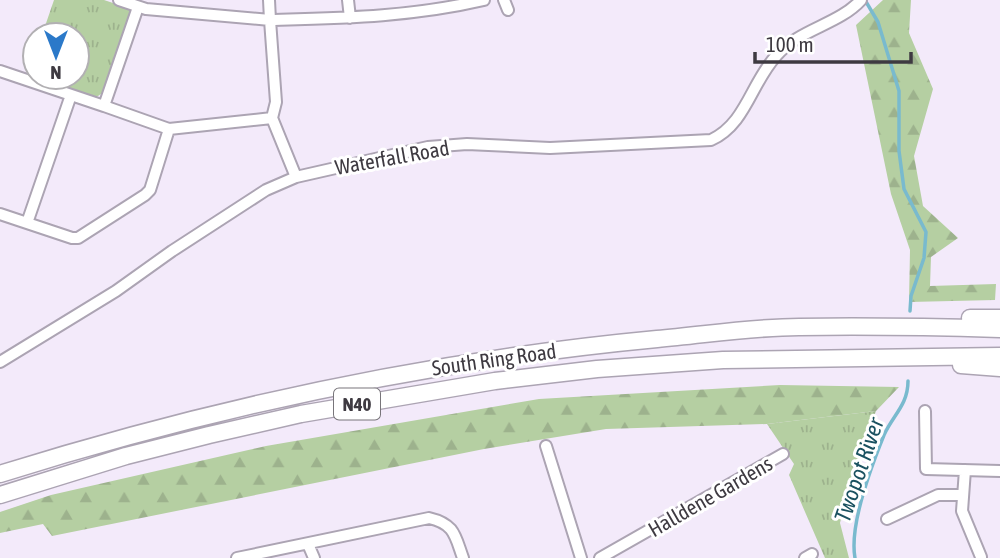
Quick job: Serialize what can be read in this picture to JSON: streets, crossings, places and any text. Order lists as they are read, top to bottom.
{
  "streets": {
    "highway": ["South Ring Road", "N40"],
    "street": ["Waterfall Road", "Halldene Gardens"]
  },
  "water": ["Twopot River"],
  "scale_bar": "100 m",
  "north": "bottom"
}
